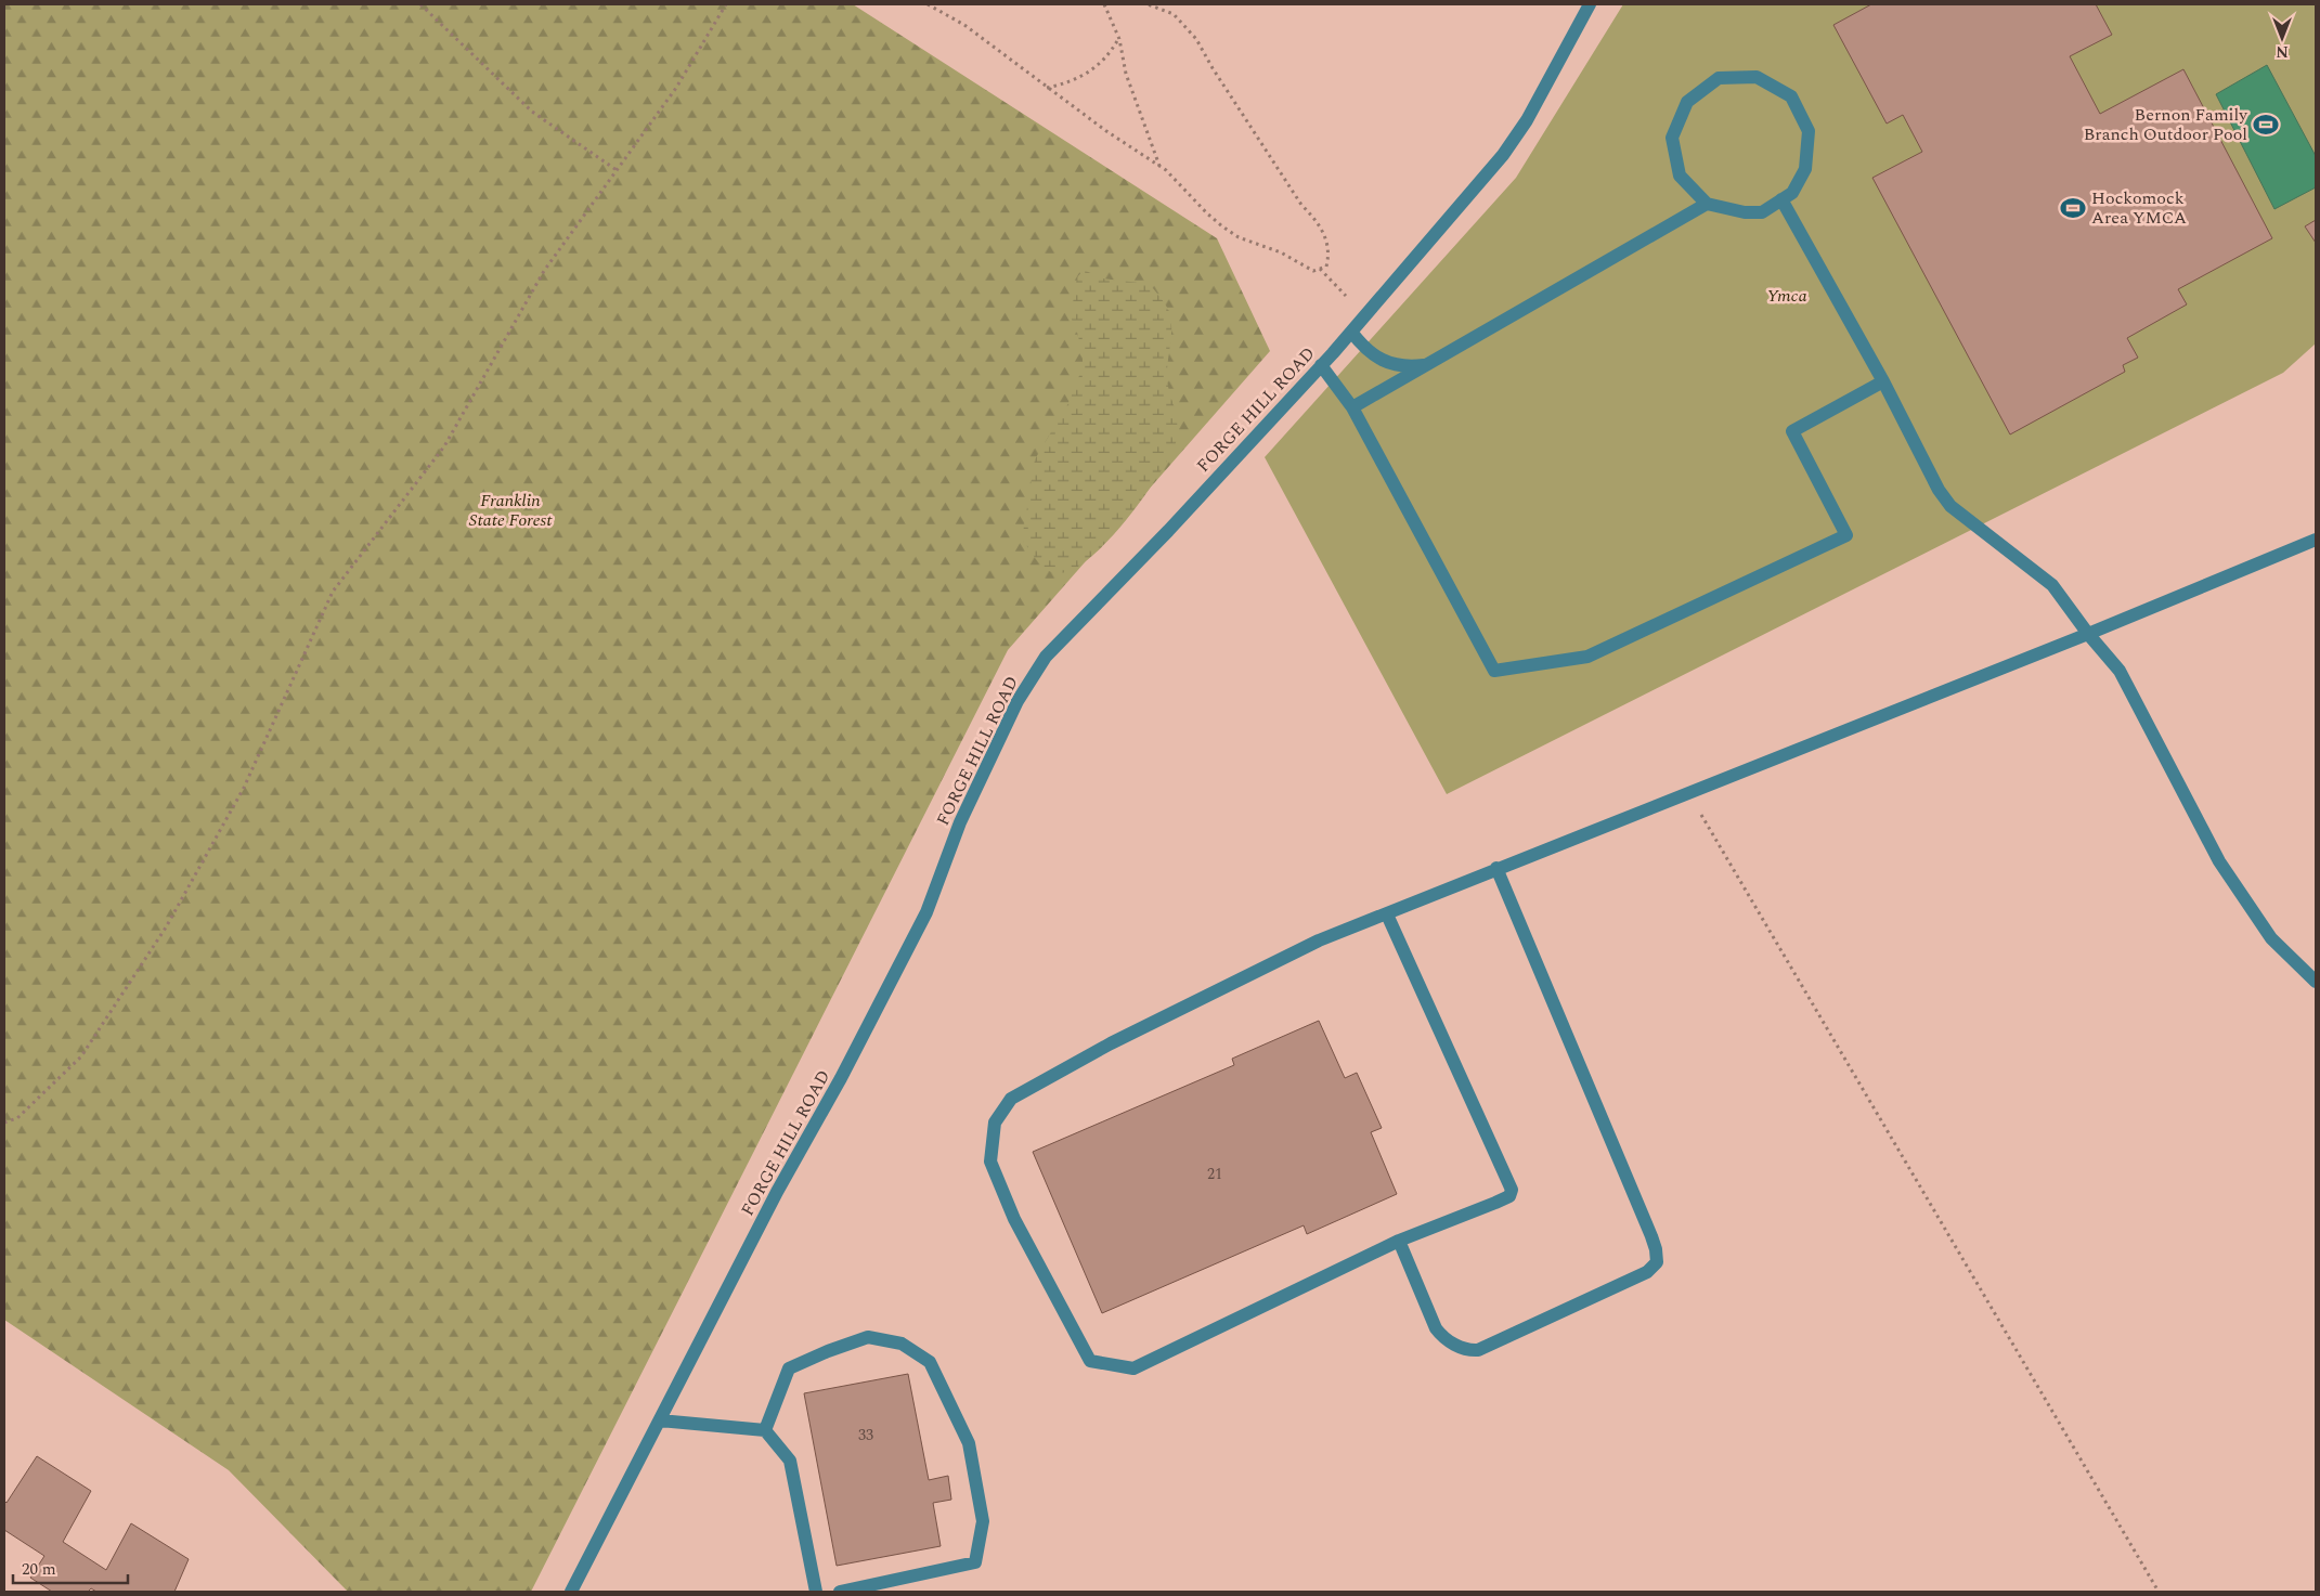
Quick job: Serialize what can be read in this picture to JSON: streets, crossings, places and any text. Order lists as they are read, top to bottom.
{
  "streets": {
    "street": ["FORGE HILL ROAD"]
  },
  "parks": ["Ymca", "Franklin State Forest"],
  "places": {
    "sports": ["Bernon Family Branch Outdoor Pool", "Hockomock Area YMCA"]
  },
  "house_numbers": ["21", "33"],
  "scale_bar": "20 m",
  "north": "bottom"
}
